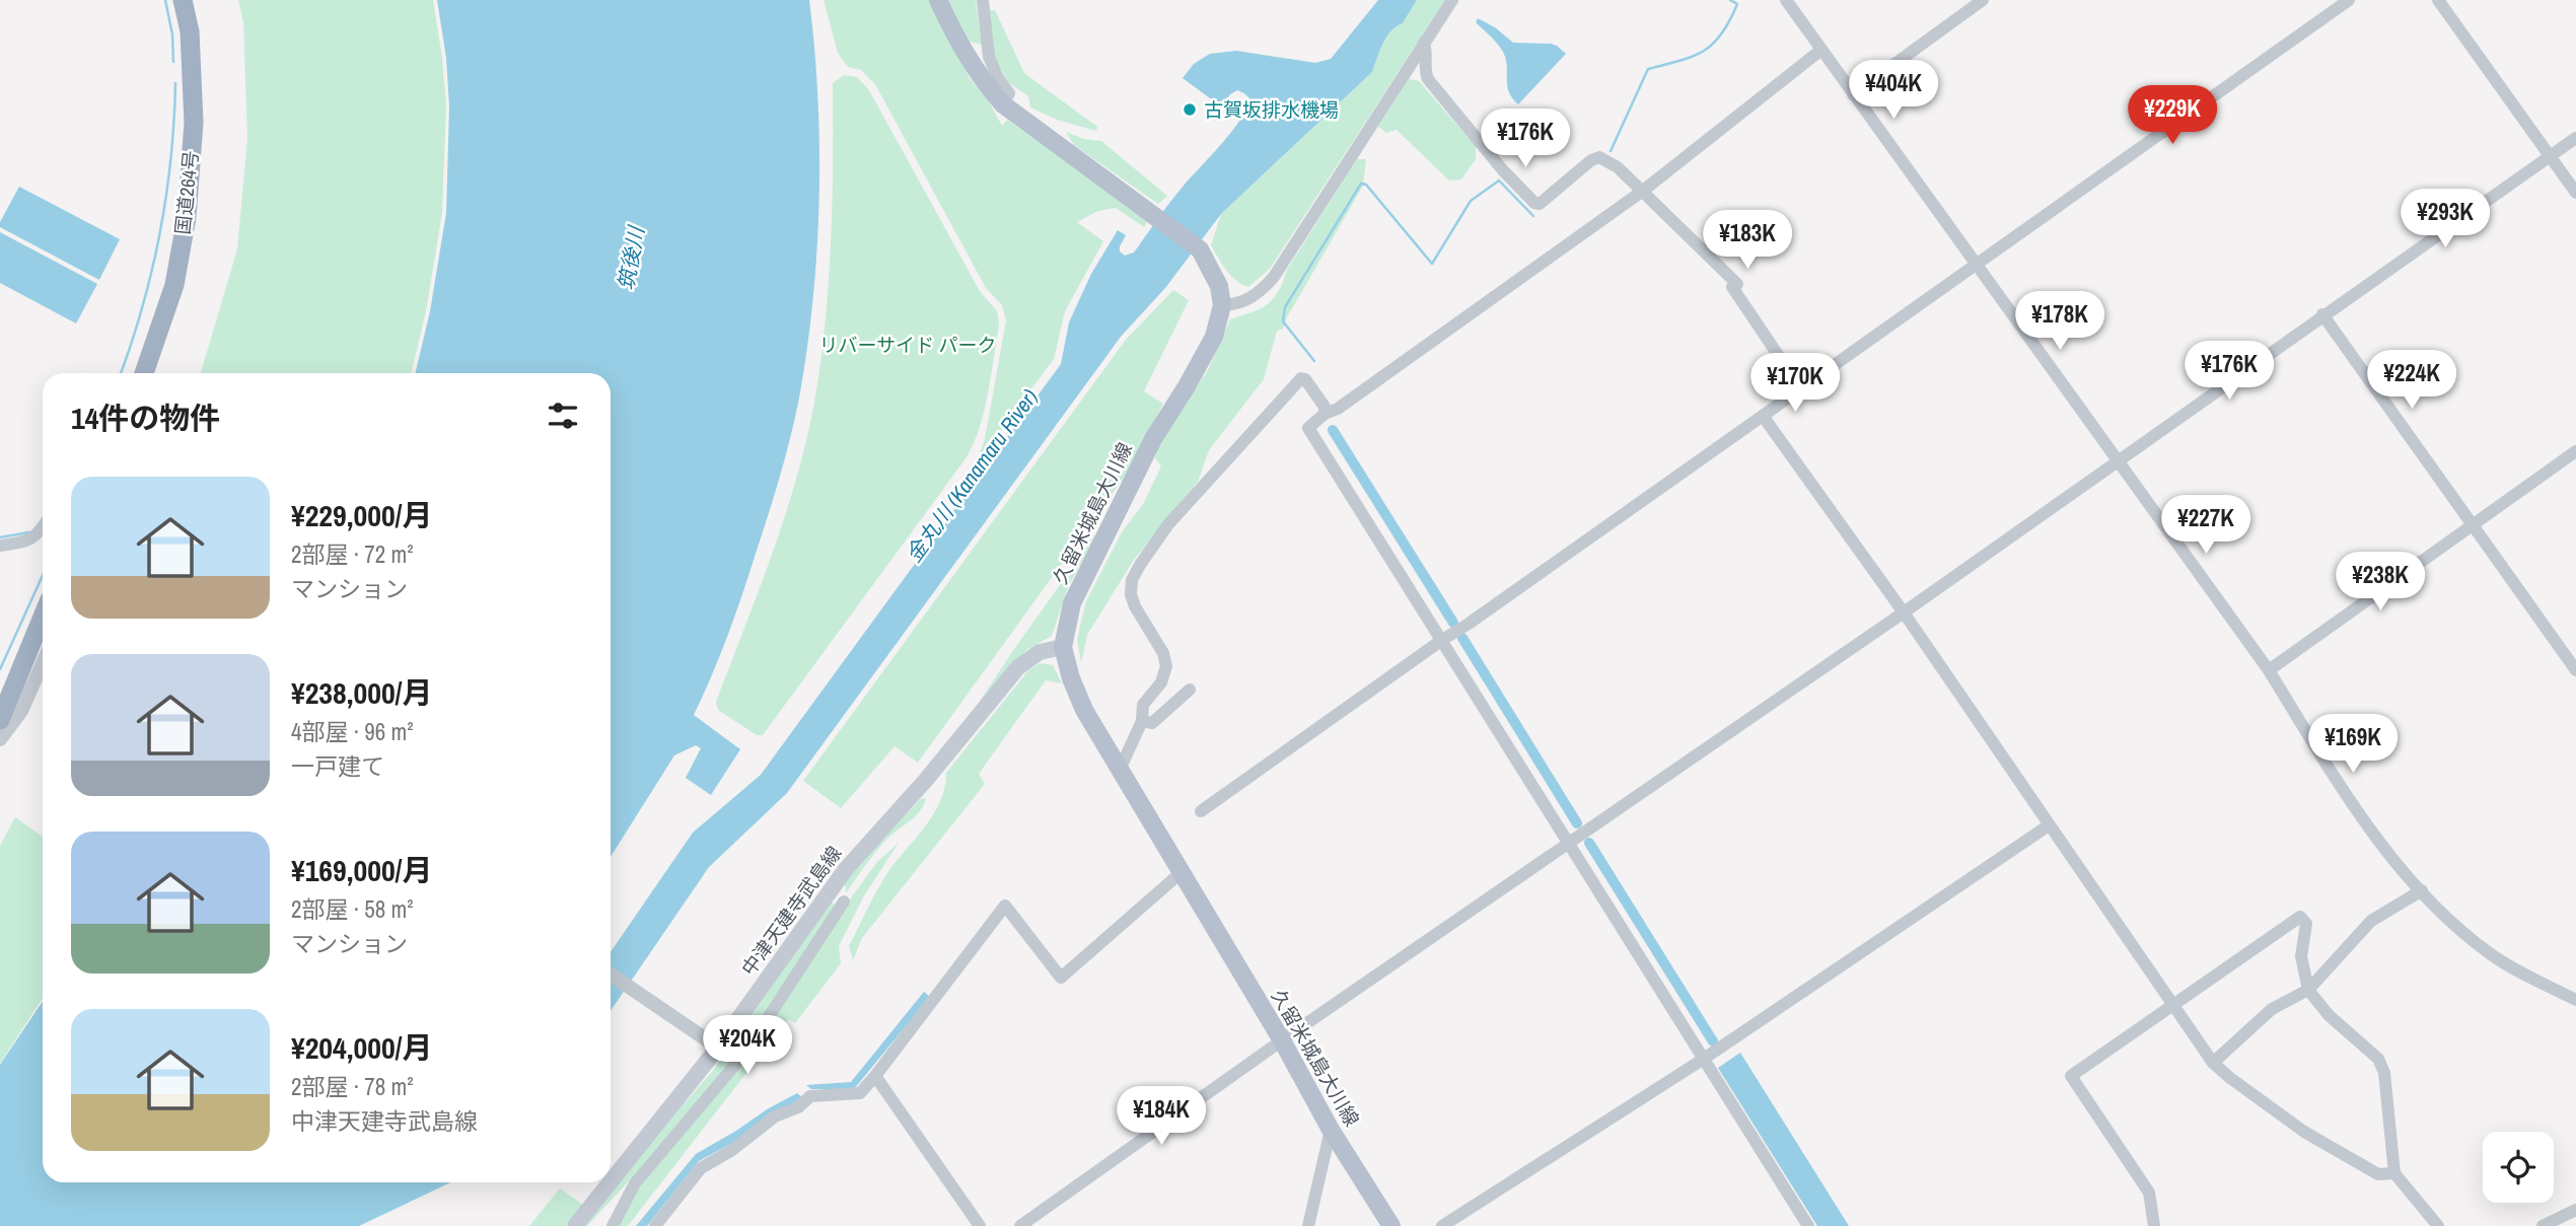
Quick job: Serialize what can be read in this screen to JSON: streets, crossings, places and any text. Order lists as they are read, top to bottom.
{
  "streets": {
    "highway": ["国道264号"],
    "main road": ["久留米城島大川線", "中津天建寺武島線"]
  },
  "crossings": [
    ["久留米城島大川線", "中津天建寺武島線"]
  ],
  "water": ["筑後川", "金丸川 (Kanamaru River)"],
  "parks": ["リバーサイド パーク"],
  "places": ["古賀坂排水機場"],
  "page": {
    "price": [
      "¥404K",
      "¥229K",
      "¥176K",
      "¥293K",
      "¥183K",
      "¥178K",
      "¥176K",
      "¥224K",
      "¥170K",
      "¥227K",
      "¥238K",
      "¥169K",
      "¥204K",
      "¥184K"
    ],
    "heading": "14件の物件",
    "list": [
      {
        "name": "¥229,000/月",
        "note": "2部屋 · 72 m² · マンション"
      },
      {
        "name": "¥238,000/月",
        "note": "4部屋 · 96 m² · 一戸建て"
      },
      {
        "name": "¥169,000/月",
        "note": "2部屋 · 58 m² · マンション"
      },
      {
        "name": "¥204,000/月",
        "note": "2部屋 · 78 m² · 中津天建寺武島線"
      }
    ]
  }
}
